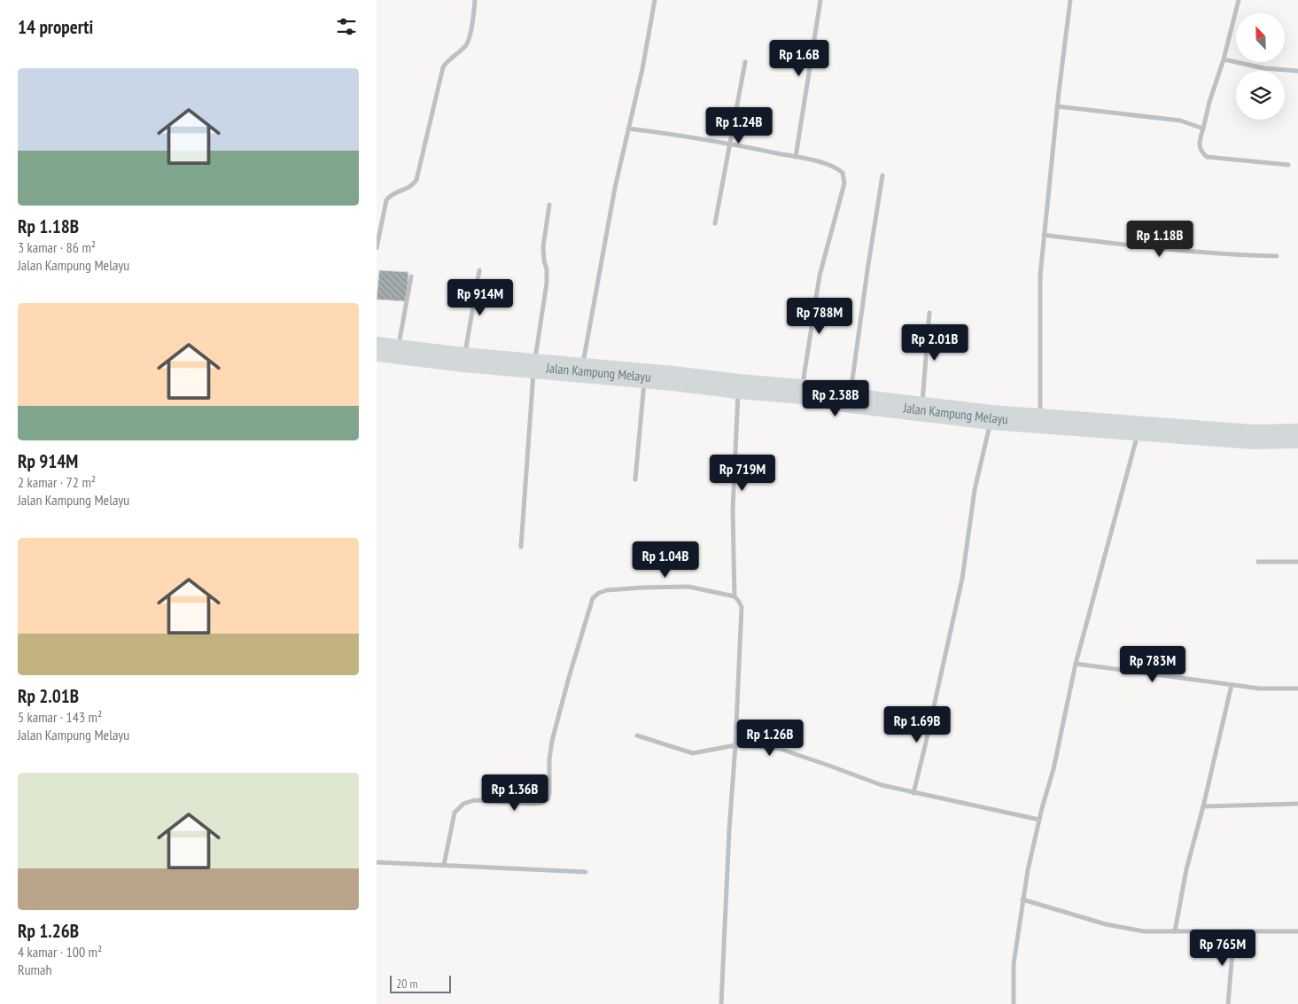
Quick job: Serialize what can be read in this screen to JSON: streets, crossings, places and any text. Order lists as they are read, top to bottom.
{
  "streets": {
    "main road": ["Jalan Kampung Melayu"]
  },
  "scale_bar": "20 m",
  "north": "top left",
  "page": {
    "heading": "14 properti",
    "price": [
      "Rp 1.6B",
      "Rp 1.24B",
      "Rp 1.18B",
      "Rp 914M",
      "Rp 788M",
      "Rp 2.01B",
      "Rp 2.38B",
      "Rp 719M",
      "Rp 1.04B",
      "Rp 783M",
      "Rp 1.69B",
      "Rp 1.26B",
      "Rp 1.36B",
      "Rp 765M"
    ],
    "list": [
      {
        "name": "Rp 1.18B",
        "note": "3 kamar · 86 m² · Jalan Kampung Melayu"
      },
      {
        "name": "Rp 914M",
        "note": "2 kamar · 72 m² · Jalan Kampung Melayu"
      },
      {
        "name": "Rp 2.01B",
        "note": "5 kamar · 143 m² · Jalan Kampung Melayu"
      },
      {
        "name": "Rp 1.26B",
        "note": "4 kamar · 100 m² · Rumah"
      }
    ],
    "scale": "20 m"
  }
}
